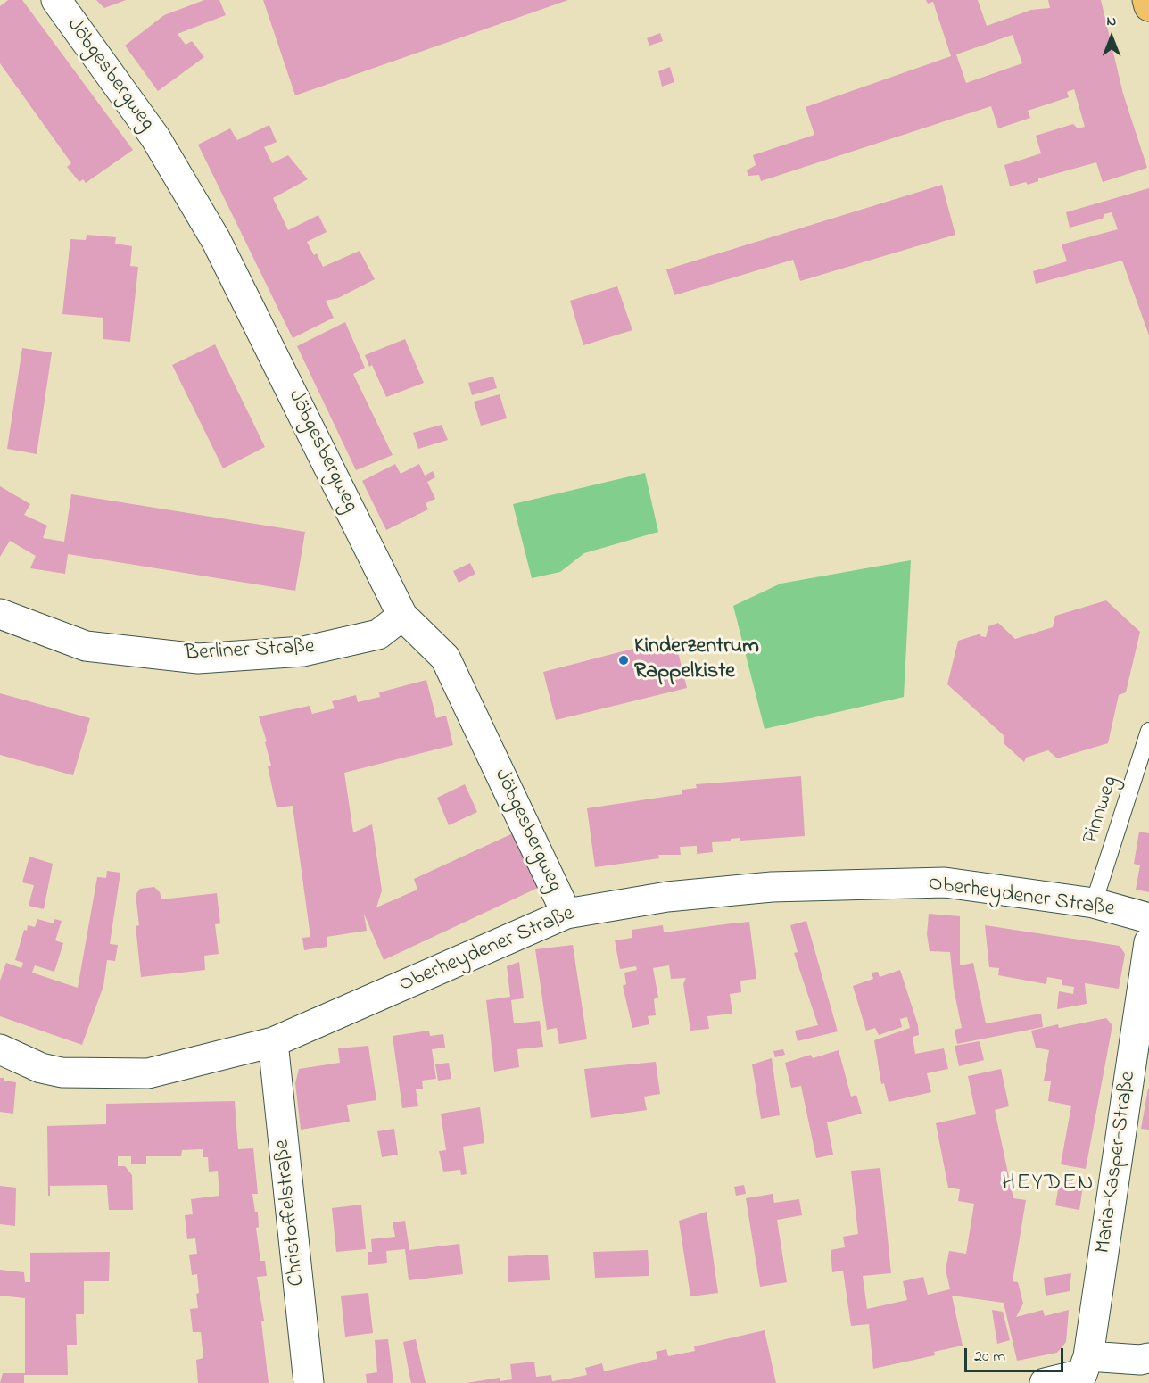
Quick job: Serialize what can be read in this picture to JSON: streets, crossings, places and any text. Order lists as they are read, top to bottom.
{
  "streets": {
    "street": [
      "Jöbgesbergweg",
      "Berliner Straße",
      "Oberheydener Straße",
      "Maria-Kasper-Straße",
      "Christoffelstraße"
    ],
    "lane": ["Pinnweg"]
  },
  "crossings": [
    ["Jöbgesbergweg", "Berliner Straße"],
    ["Jöbgesbergweg", "Oberheydener Straße"],
    ["Pinnweg", "Oberheydener Straße"],
    ["Oberheydener Straße", "Christoffelstraße"]
  ],
  "districts": ["HEYDEN"],
  "places": ["Kinderzentrum Rappelkiste"],
  "scale_bar": "20 m",
  "north": "top"
}
